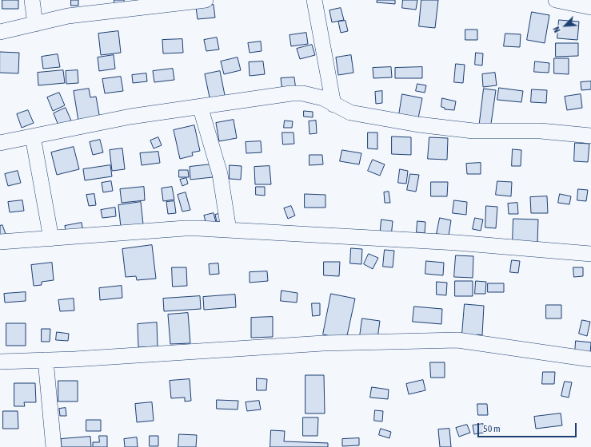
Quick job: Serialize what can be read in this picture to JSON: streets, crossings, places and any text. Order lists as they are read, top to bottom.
{
  "scale_bar": "50 m",
  "north": "bottom left"
}
